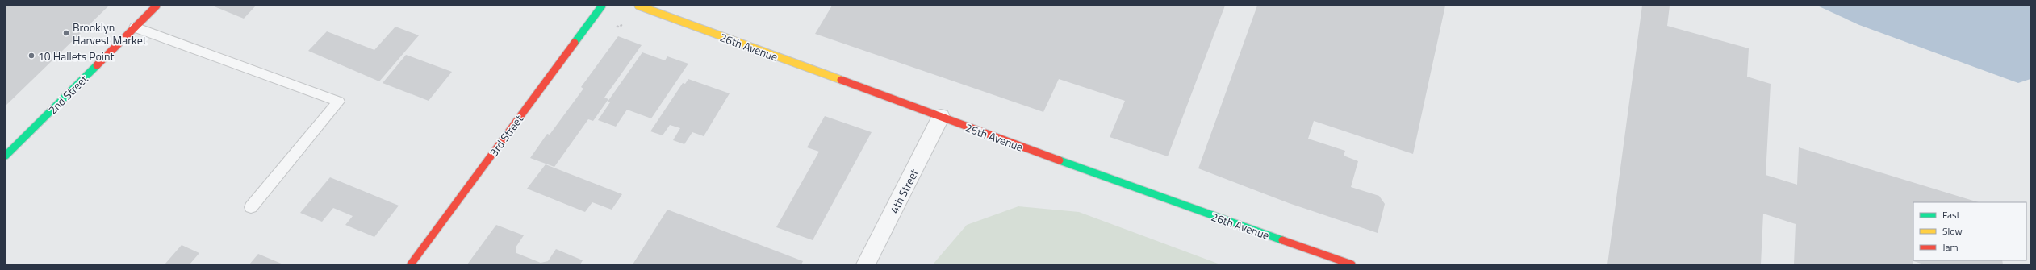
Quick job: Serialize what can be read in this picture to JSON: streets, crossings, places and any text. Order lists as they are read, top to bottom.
{
  "streets": {
    "street": [
      "26th Avenue",
      "2nd Street",
      "3rd Street",
      "4th Street"
    ]
  },
  "crossings": [
    ["26th Avenue", "4th Street"]
  ],
  "places": ["Brooklyn Harvest Market", "10 Hallets Point"],
  "legend": ["Fast", "Slow", "Jam"]
}
